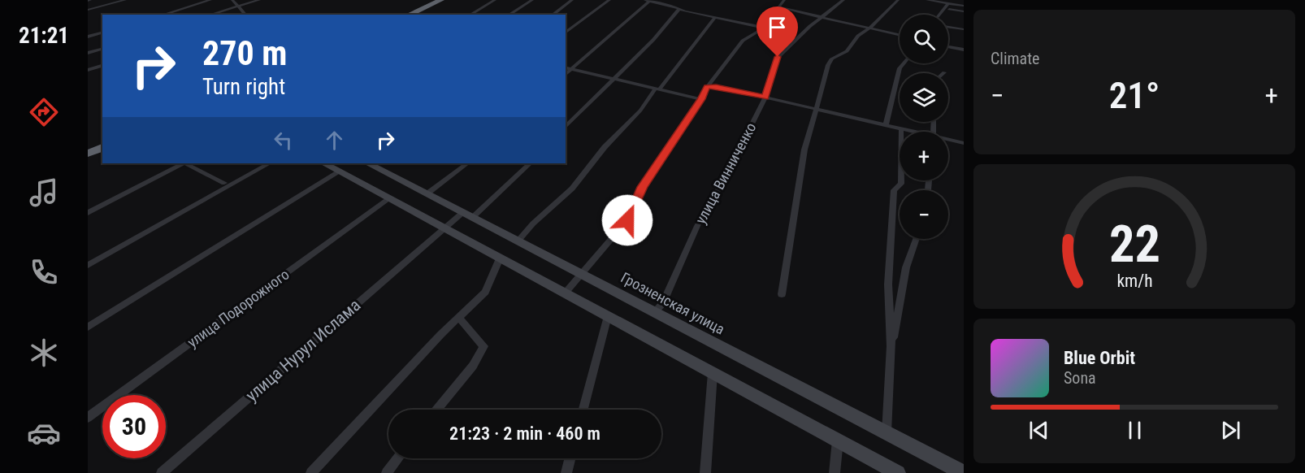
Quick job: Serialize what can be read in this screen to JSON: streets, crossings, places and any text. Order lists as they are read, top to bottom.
{
  "streets": {
    "street": [
      "улица Винниченко",
      "Грозненская улица",
      "улица Подорожного",
      "улица Нурул Ислама"
    ]
  },
  "crossings": [
    ["улица Винниченко", "Грозненская улица"],
    ["Грозненская улица", "улица Нурул Ислама"]
  ],
  "page": {
    "tabs": "21:21",
    "tile": "Climate",
    "map_buttons": ["+", "−"],
    "turn": ["270 m", "Turn right"],
    "heat": ["−", "21°", "+"],
    "song": ["Blue Orbit", "Sona"],
    "limit": "30",
    "trip": "21:23 · 2 min · 460 m",
    "gauge": ["22", "km/h"]
  }
}
